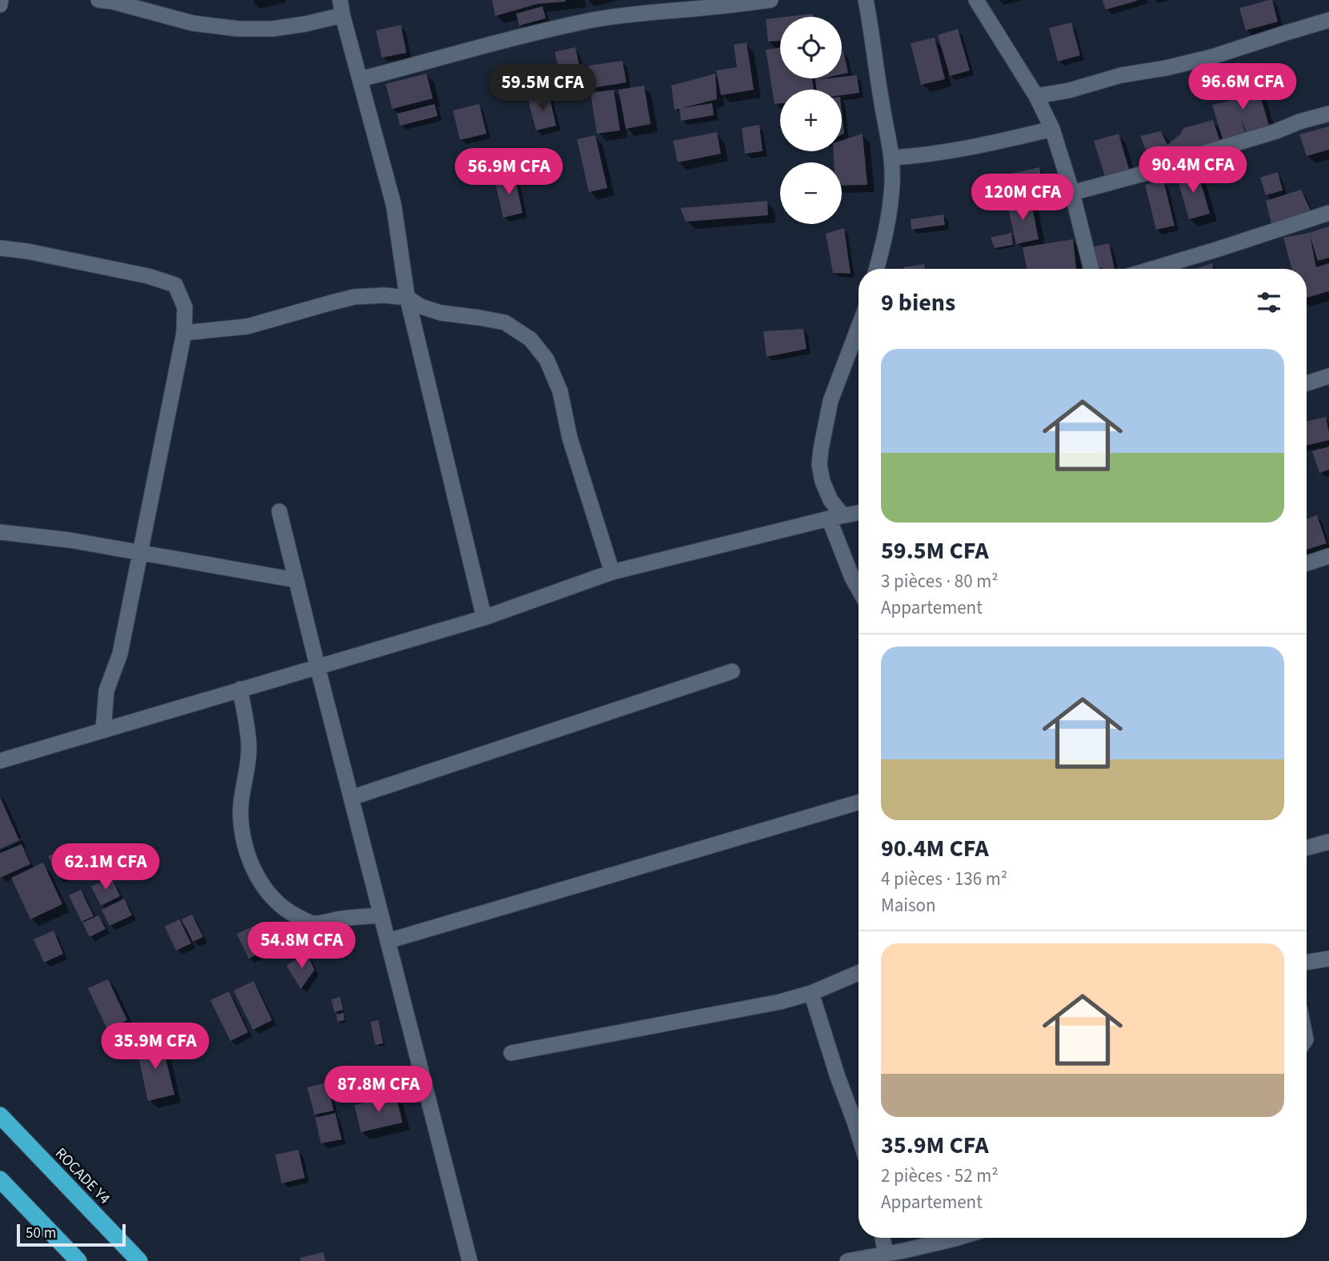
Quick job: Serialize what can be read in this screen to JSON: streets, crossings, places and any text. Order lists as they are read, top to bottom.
{
  "streets": {
    "highway": ["ROCADE Y4"]
  },
  "scale_bar": "50 m",
  "page": {
    "map_buttons": ["+", "−"],
    "price": [
      "96.6M CFA",
      "59.5M CFA",
      "90.4M CFA",
      "56.9M CFA",
      "120M CFA",
      "62.1M CFA",
      "54.8M CFA",
      "35.9M CFA",
      "87.8M CFA"
    ],
    "heading": "9 biens",
    "list": [
      {
        "name": "59.5M CFA",
        "note": "3 pièces · 80 m² · Appartement"
      },
      {
        "name": "90.4M CFA",
        "note": "4 pièces · 136 m² · Maison"
      },
      {
        "name": "35.9M CFA",
        "note": "2 pièces · 52 m² · Appartement"
      }
    ],
    "scale": "50 m"
  }
}
